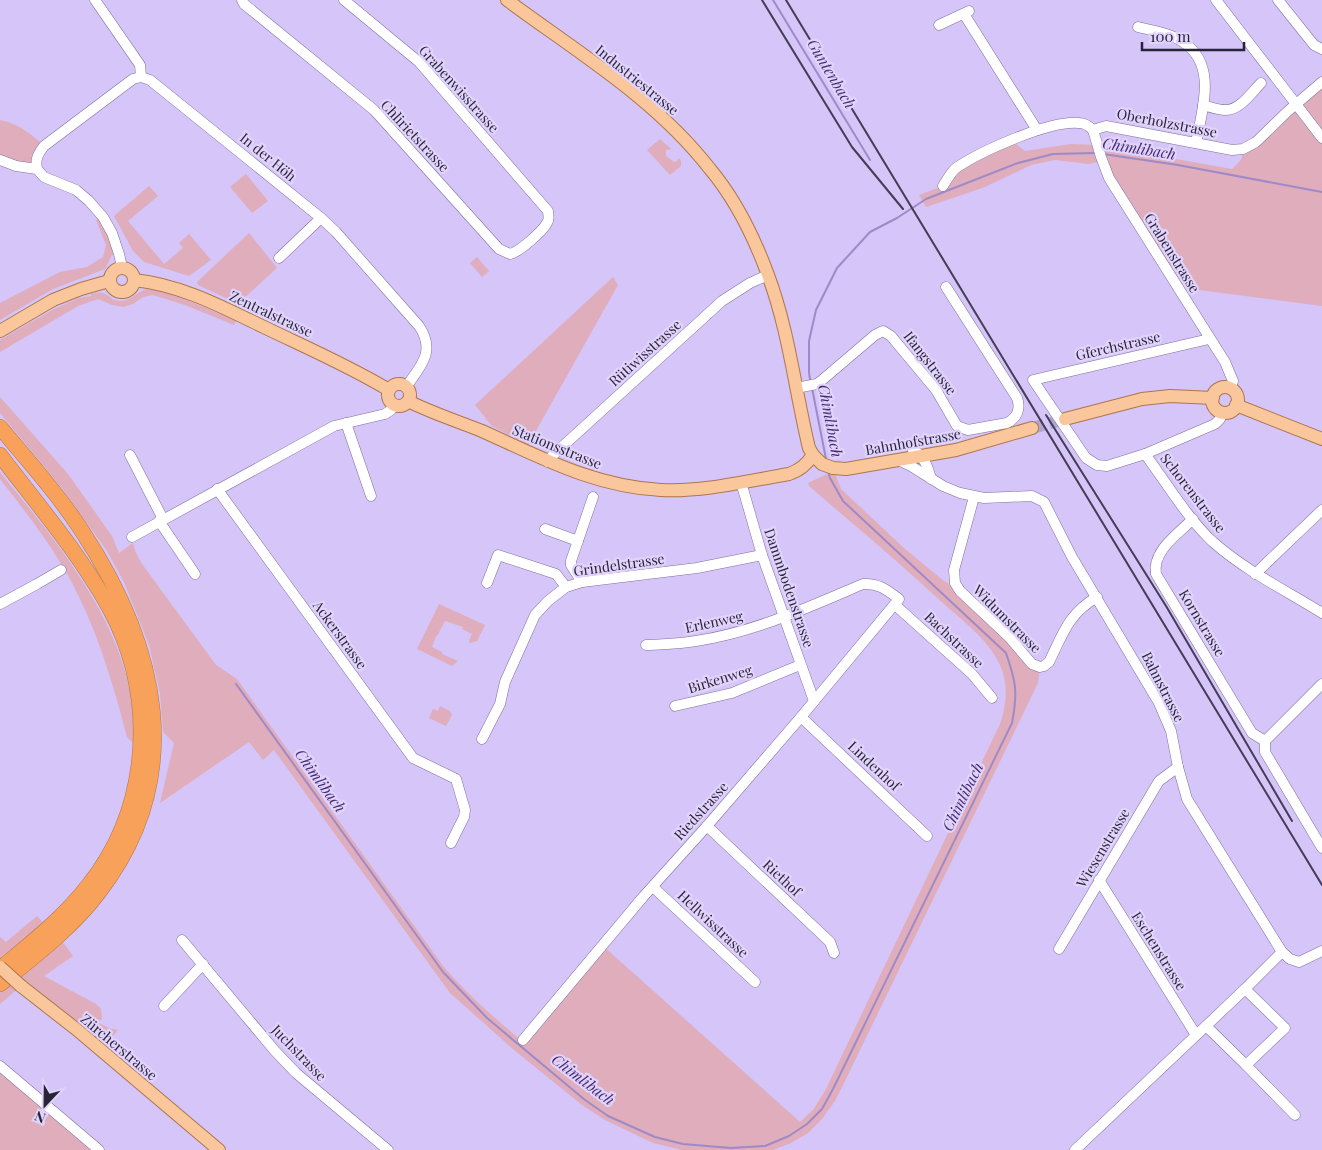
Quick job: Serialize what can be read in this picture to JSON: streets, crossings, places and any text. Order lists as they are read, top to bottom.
{
  "streets": {
    "main road": [
      "Industriestrasse",
      "Zentralstrasse",
      "Bahnhofstrasse",
      "Stationsstrasse",
      "Zürcherstrasse"
    ],
    "street": [
      "Grabenwisstrasse",
      "Oberholzstrasse",
      "Chlirietstrasse",
      "In der Höh",
      "Grabenstrasse",
      "Gferchstrasse",
      "Rütiwisstrasse",
      "Ifangstrasse",
      "Schorenstrasse",
      "Grindelstrasse",
      "Dammbodenstrasse",
      "Widumstrasse",
      "Erlenweg",
      "Kornstrasse",
      "Ackerstrasse",
      "Bachstrasse",
      "Birkenweg",
      "Bahnstrasse",
      "Lindenhof",
      "Riedstrasse",
      "Wiesenstrasse",
      "Riethof",
      "Hellwisstrasse",
      "Eschenstrasse",
      "Juchstrasse"
    ]
  },
  "crossings": [
    ["Industriestrasse", "Rütiwisstrasse"],
    ["Industriestrasse", "Ifangstrasse"],
    ["Industriestrasse", "Bahnhofstrasse"],
    ["Industriestrasse", "Stationsstrasse"],
    ["Grabenwisstrasse", "Chlirietstrasse"],
    ["Oberholzstrasse", "Grabenstrasse"],
    ["In der Höh", "Zentralstrasse"],
    ["In der Höh", "Stationsstrasse"],
    ["Grabenstrasse", "Gferchstrasse"],
    ["Zentralstrasse", "Stationsstrasse"],
    ["Gferchstrasse", "Schorenstrasse"],
    ["Rütiwisstrasse", "Stationsstrasse"],
    ["Bahnhofstrasse", "Stationsstrasse"],
    ["Bahnhofstrasse", "Bahnstrasse"],
    ["Stationsstrasse", "Dammbodenstrasse"],
    ["Schorenstrasse", "Kornstrasse"],
    ["Grindelstrasse", "Dammbodenstrasse"],
    ["Dammbodenstrasse", "Erlenweg"],
    ["Dammbodenstrasse", "Bachstrasse"],
    ["Dammbodenstrasse", "Birkenweg"],
    ["Dammbodenstrasse", "Riedstrasse"],
    ["Widumstrasse", "Bahnstrasse"],
    ["Erlenweg", "Bachstrasse"],
    ["Bachstrasse", "Riedstrasse"],
    ["Bahnstrasse", "Wiesenstrasse"],
    ["Lindenhof", "Riedstrasse"],
    ["Riedstrasse", "Riethof"],
    ["Riedstrasse", "Hellwisstrasse"],
    ["Wiesenstrasse", "Eschenstrasse"]
  ],
  "water": ["Guntenbach", "Chimlibach"],
  "scale_bar": "100 m",
  "north": "bottom"
}
